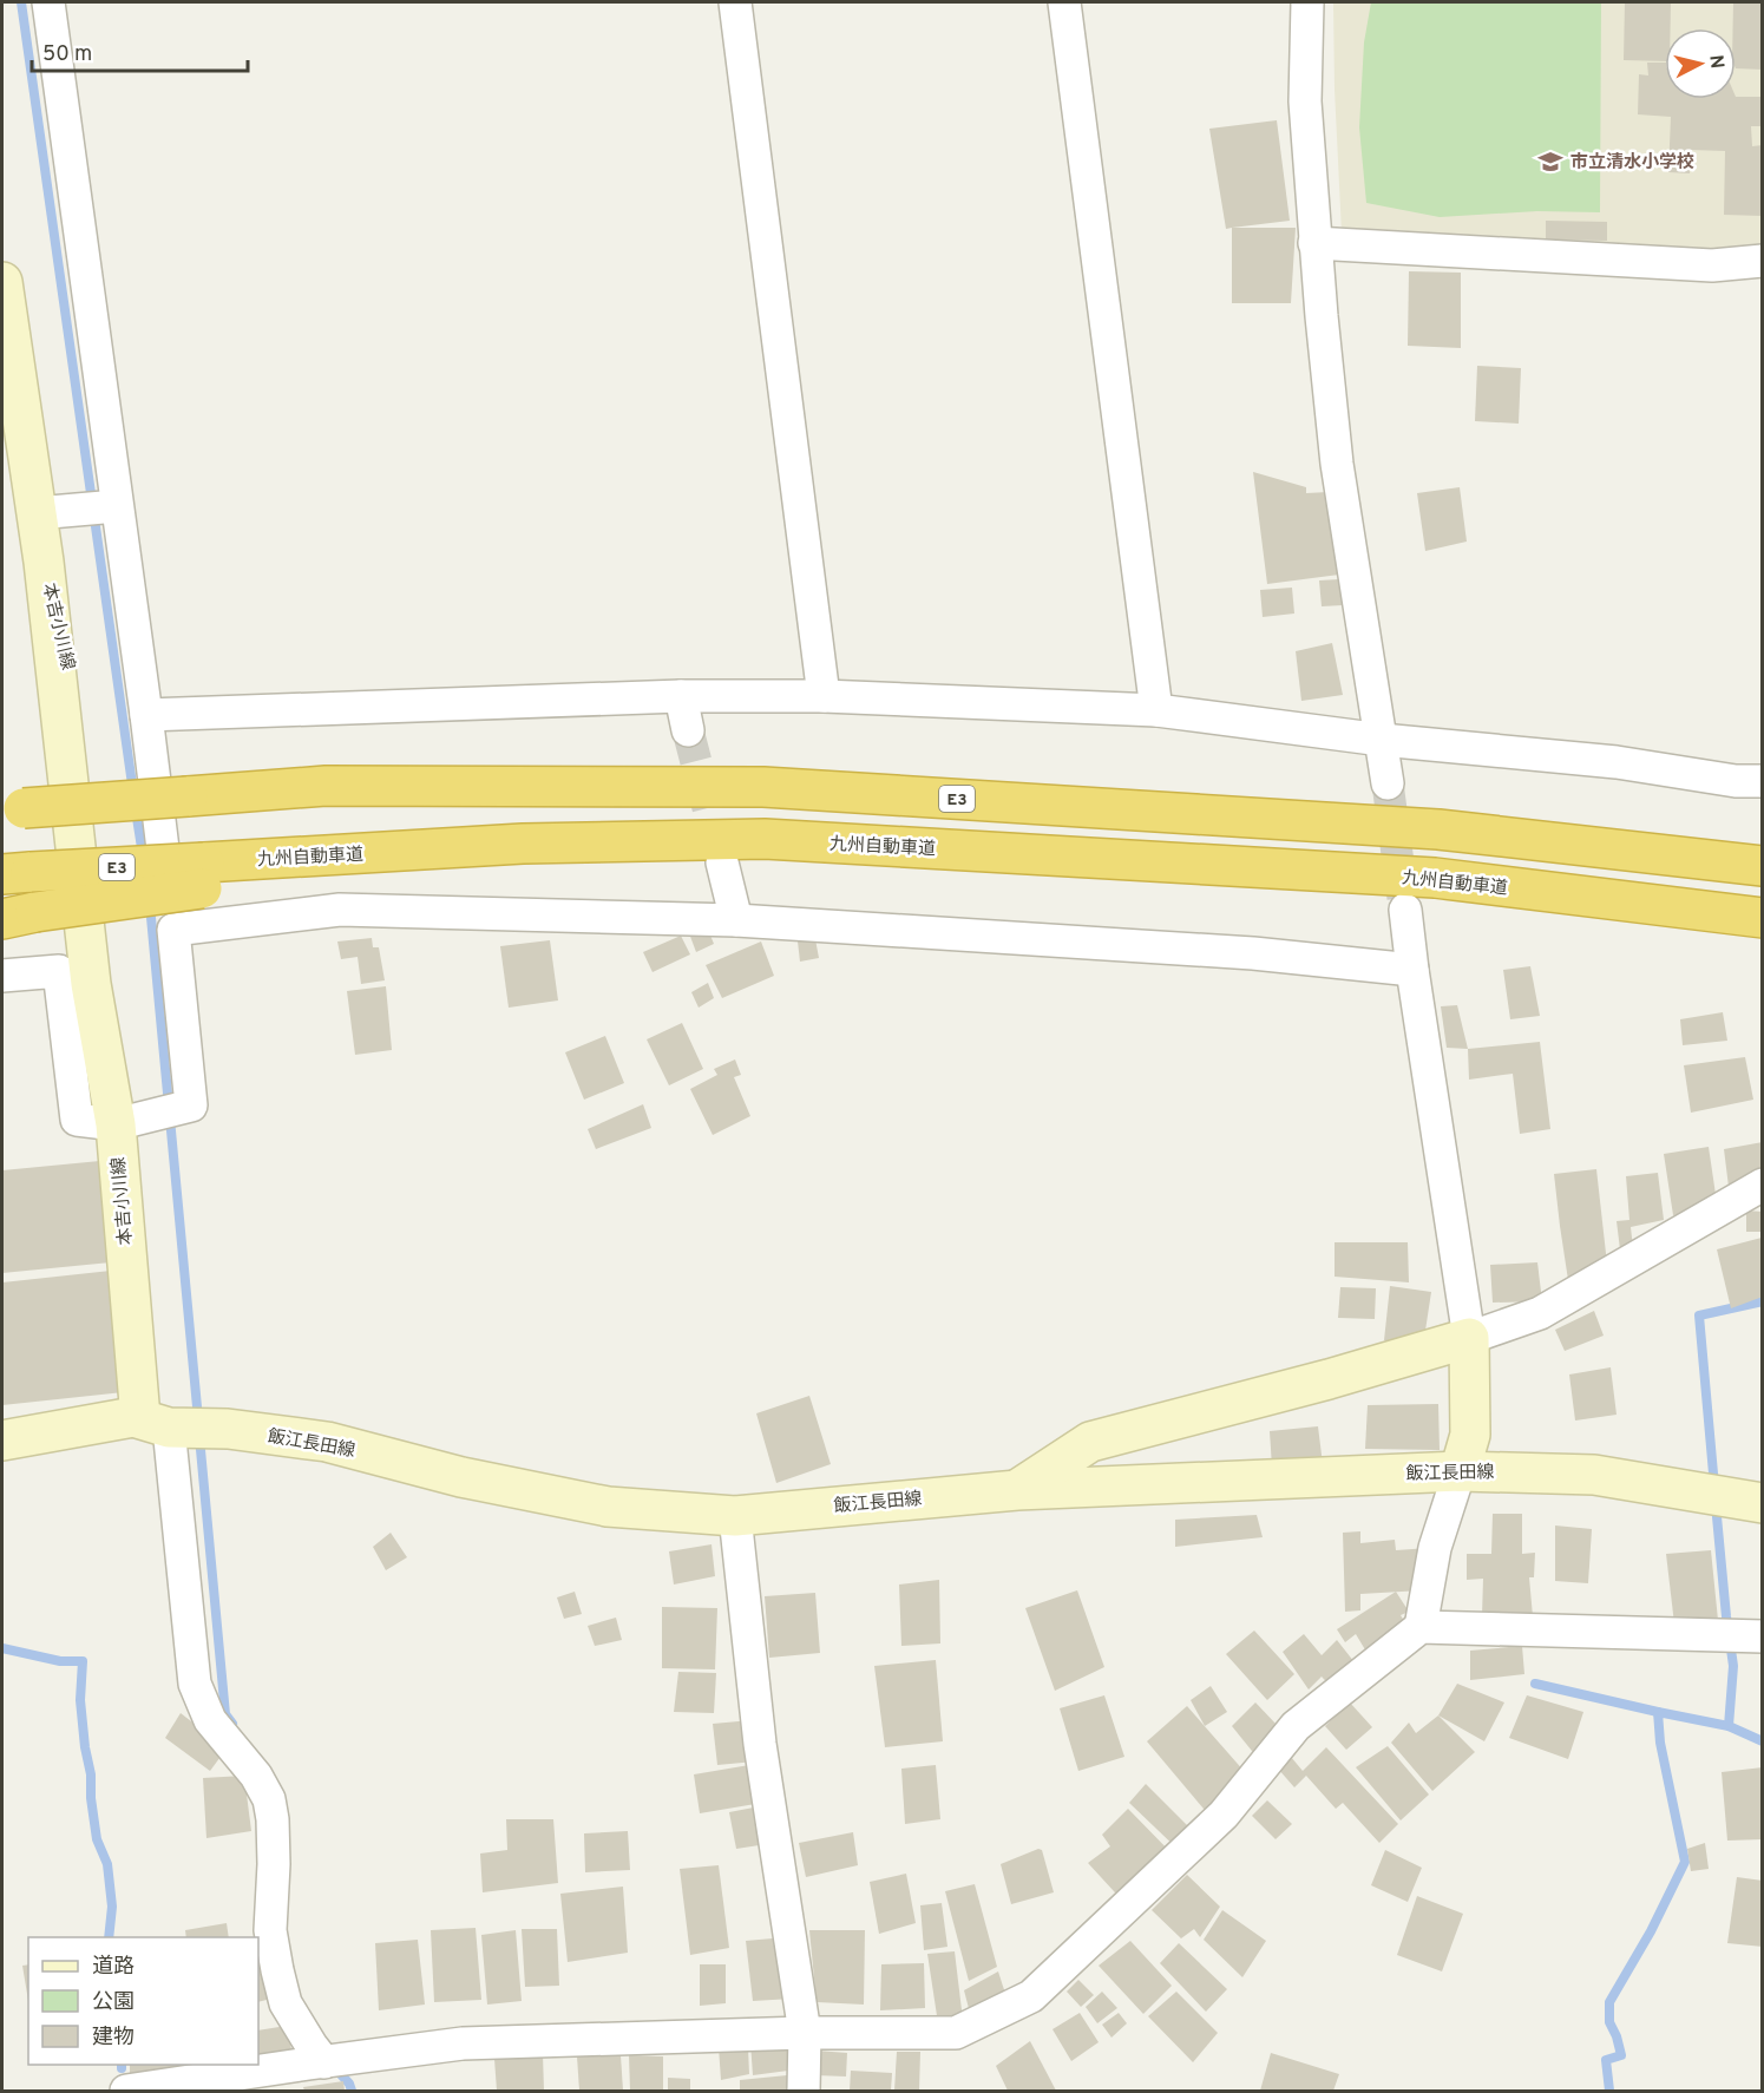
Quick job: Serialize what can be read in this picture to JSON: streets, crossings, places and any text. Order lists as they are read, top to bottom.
{
  "streets": {
    "highway": ["E3", "九州自動車道"],
    "main road": ["本吉小川線", "飯江長田線"]
  },
  "crossings": [
    ["本吉小川線", "飯江長田線"]
  ],
  "places": {
    "school or university": ["市立清水小学校"]
  },
  "legend": ["道路", "公園", "建物"],
  "scale_bar": "50 m",
  "north": "right"
}
